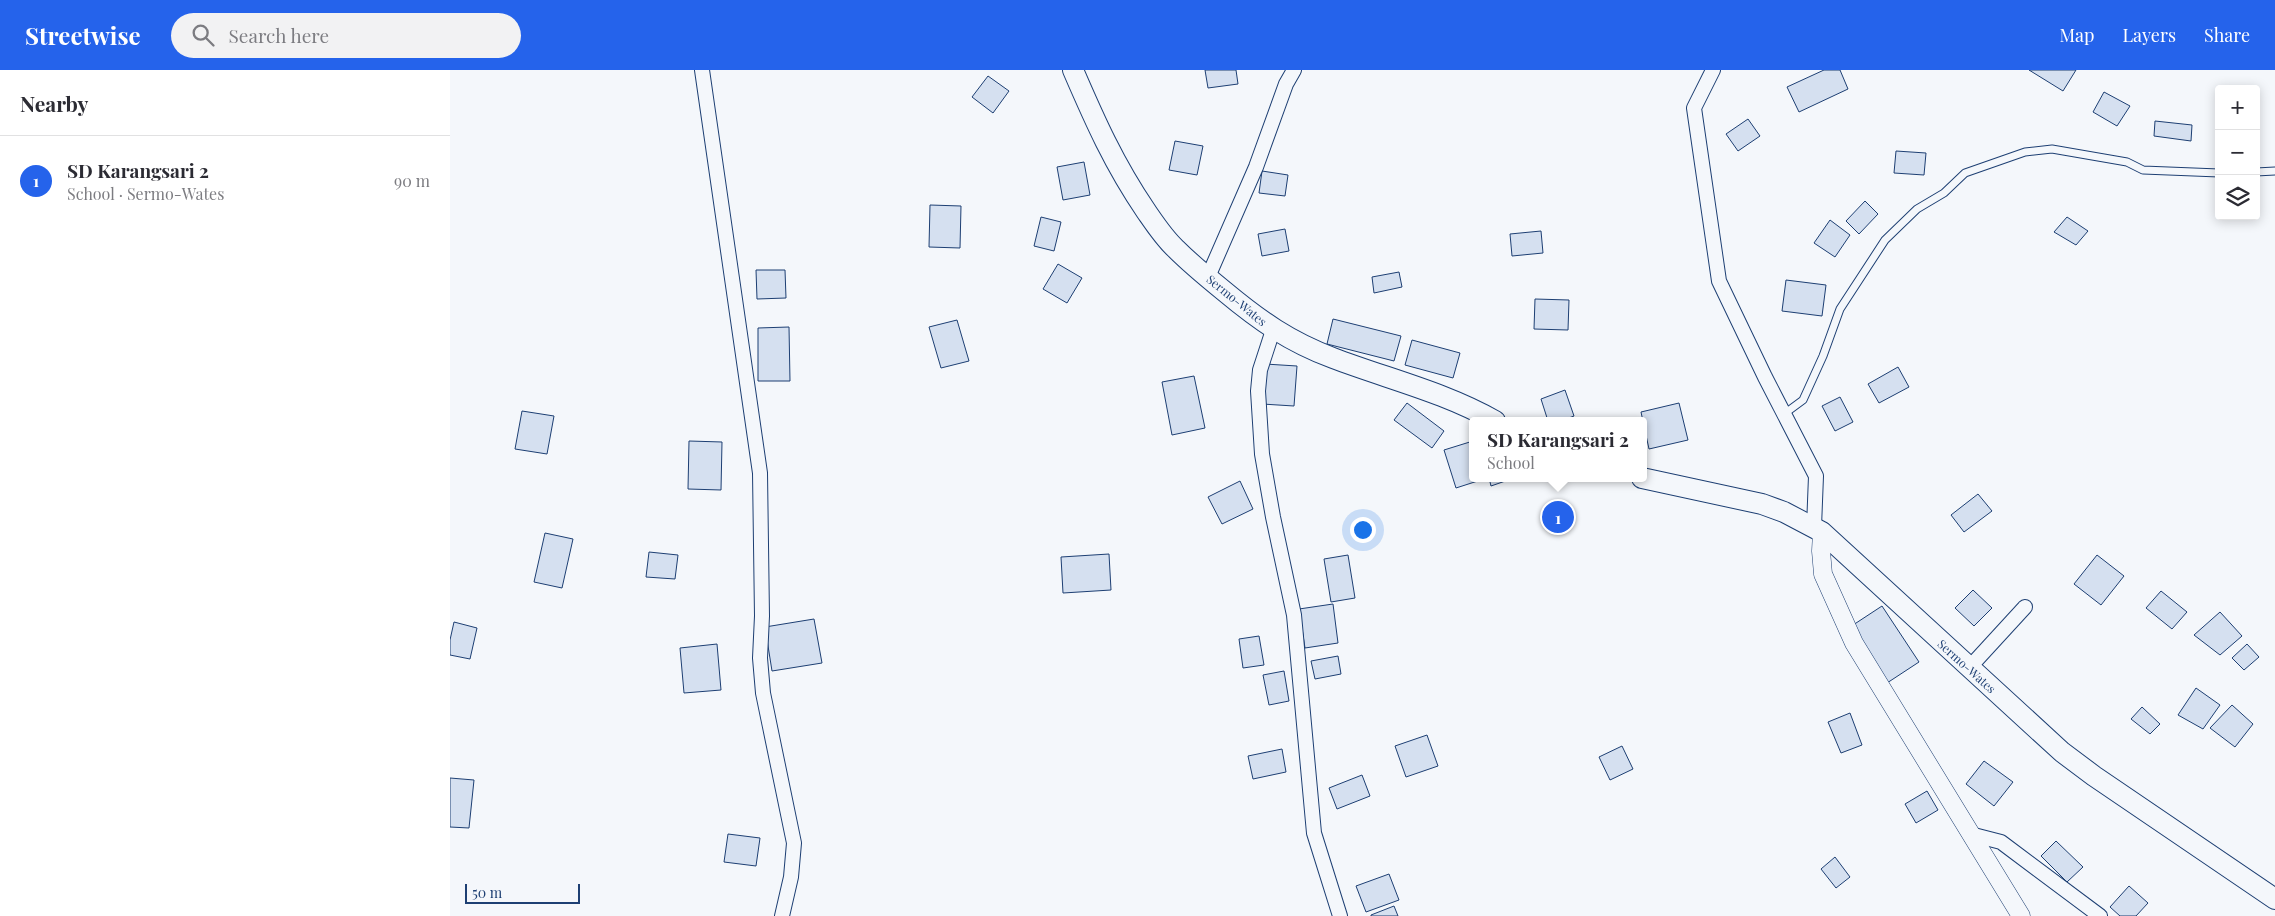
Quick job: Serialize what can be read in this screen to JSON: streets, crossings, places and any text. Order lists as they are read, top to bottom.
{
  "streets": {
    "main road": ["Sermo-Wates"]
  },
  "scale_bar": "50 m",
  "page": {
    "header": "Streetwise",
    "search": "Search here",
    "nav": ["Map", "Layers", "Share"],
    "heading": "Nearby",
    "map_buttons": ["+", "−"],
    "list": [
      {
        "mark": "1",
        "name": "SD Karangsari 2",
        "note": "School · Sermo-Wates",
        "value": "90 m"
      }
    ],
    "popup": ["SD Karangsari 2", "School"],
    "pins": "1",
    "scale": "50 m"
  }
}
